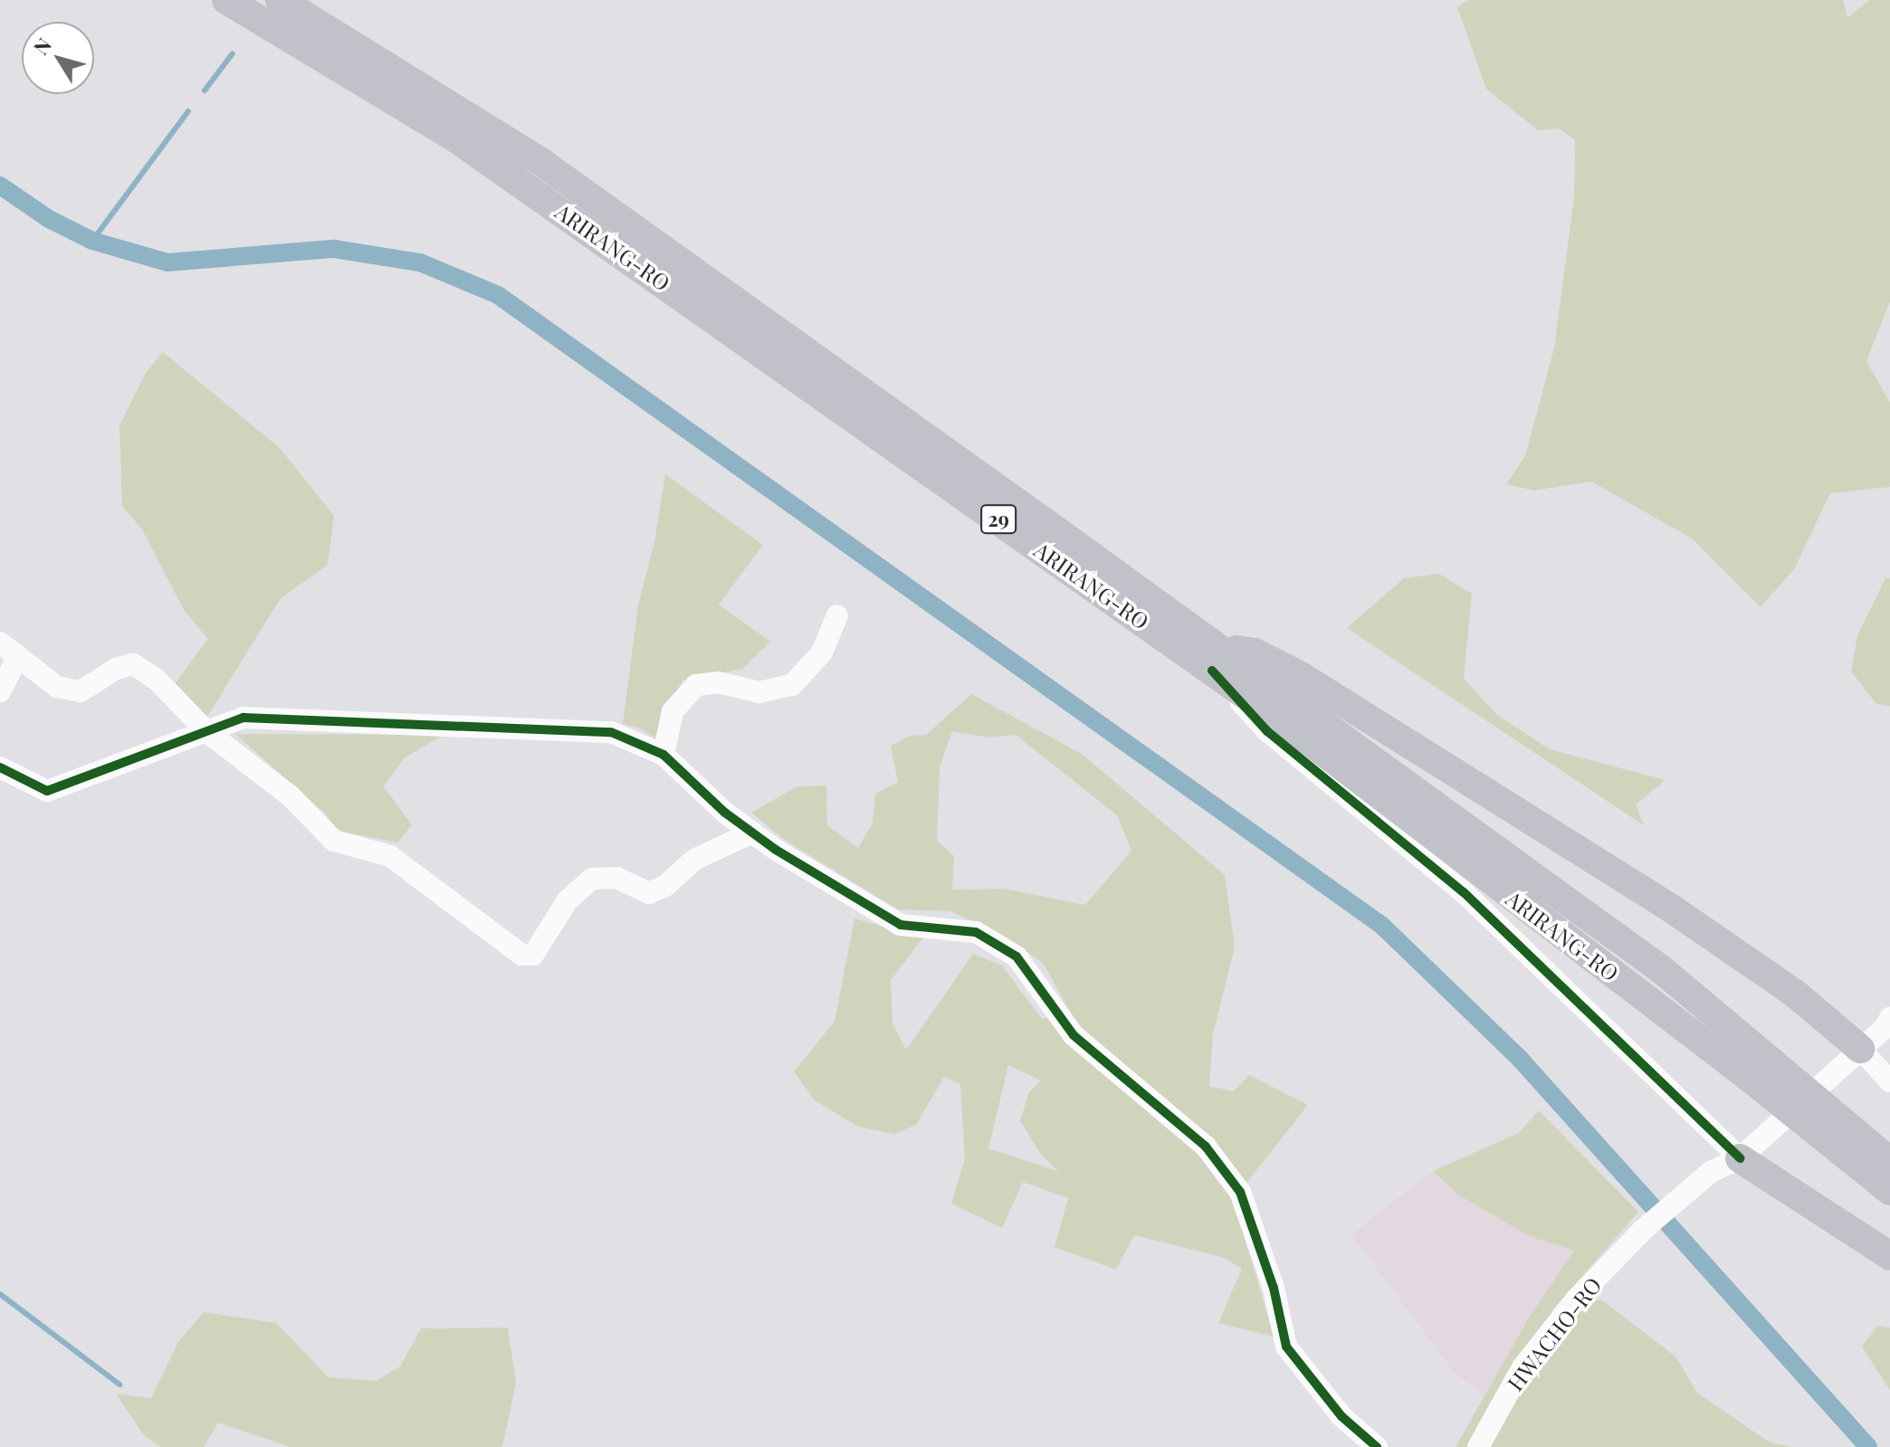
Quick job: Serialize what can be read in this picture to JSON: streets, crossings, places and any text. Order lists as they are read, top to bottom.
{
  "streets": {
    "main road": ["ARIRANG-RO", "29"],
    "street": ["HWACHO-RO"]
  },
  "north": "top left"
}
